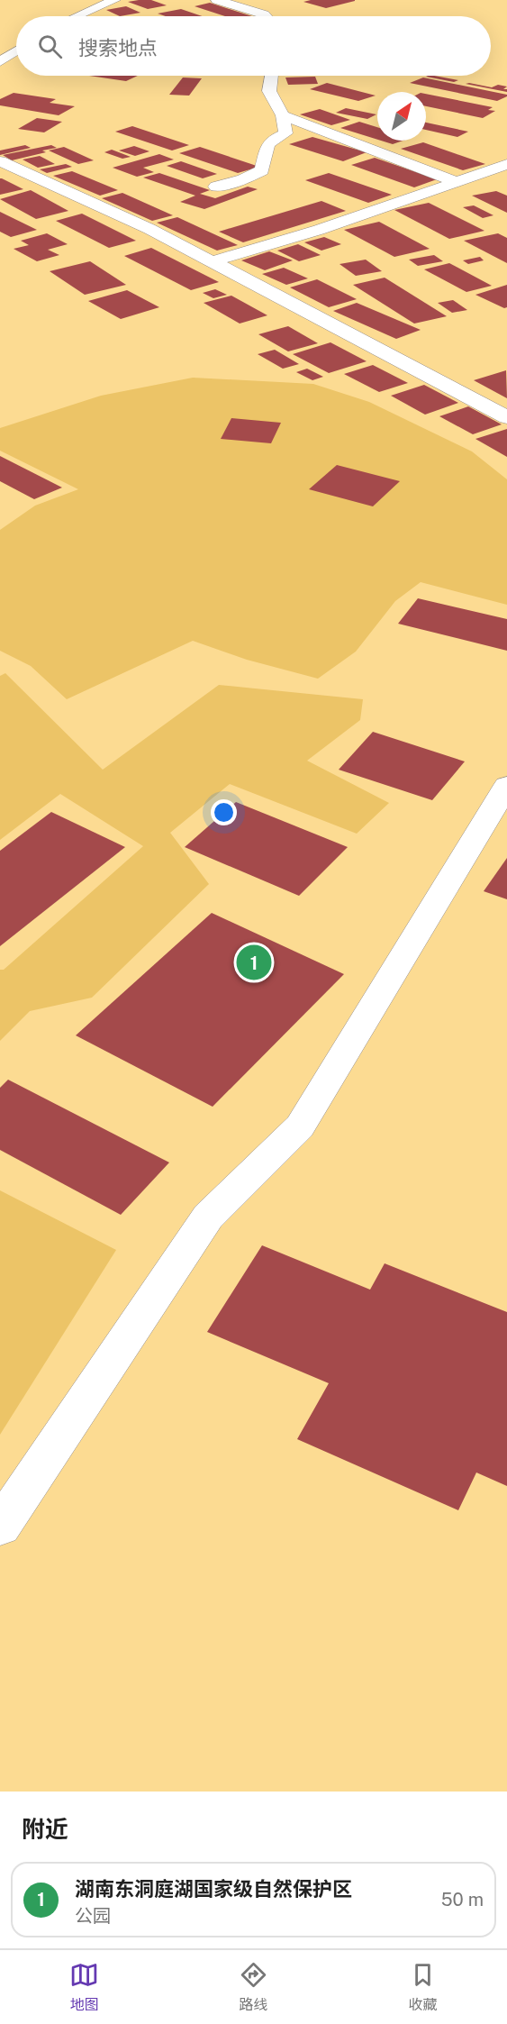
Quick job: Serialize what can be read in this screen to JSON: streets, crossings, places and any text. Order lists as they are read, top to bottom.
{
  "north": "top right",
  "page": {
    "search": "搜索地点",
    "pins": "1",
    "heading": "附近",
    "list": [
      {
        "mark": "1",
        "name": "湖南东洞庭湖国家级自然保护区",
        "note": "公园",
        "value": "50 m"
      }
    ],
    "nav": ["地图", "路线", "收藏"]
  }
}
